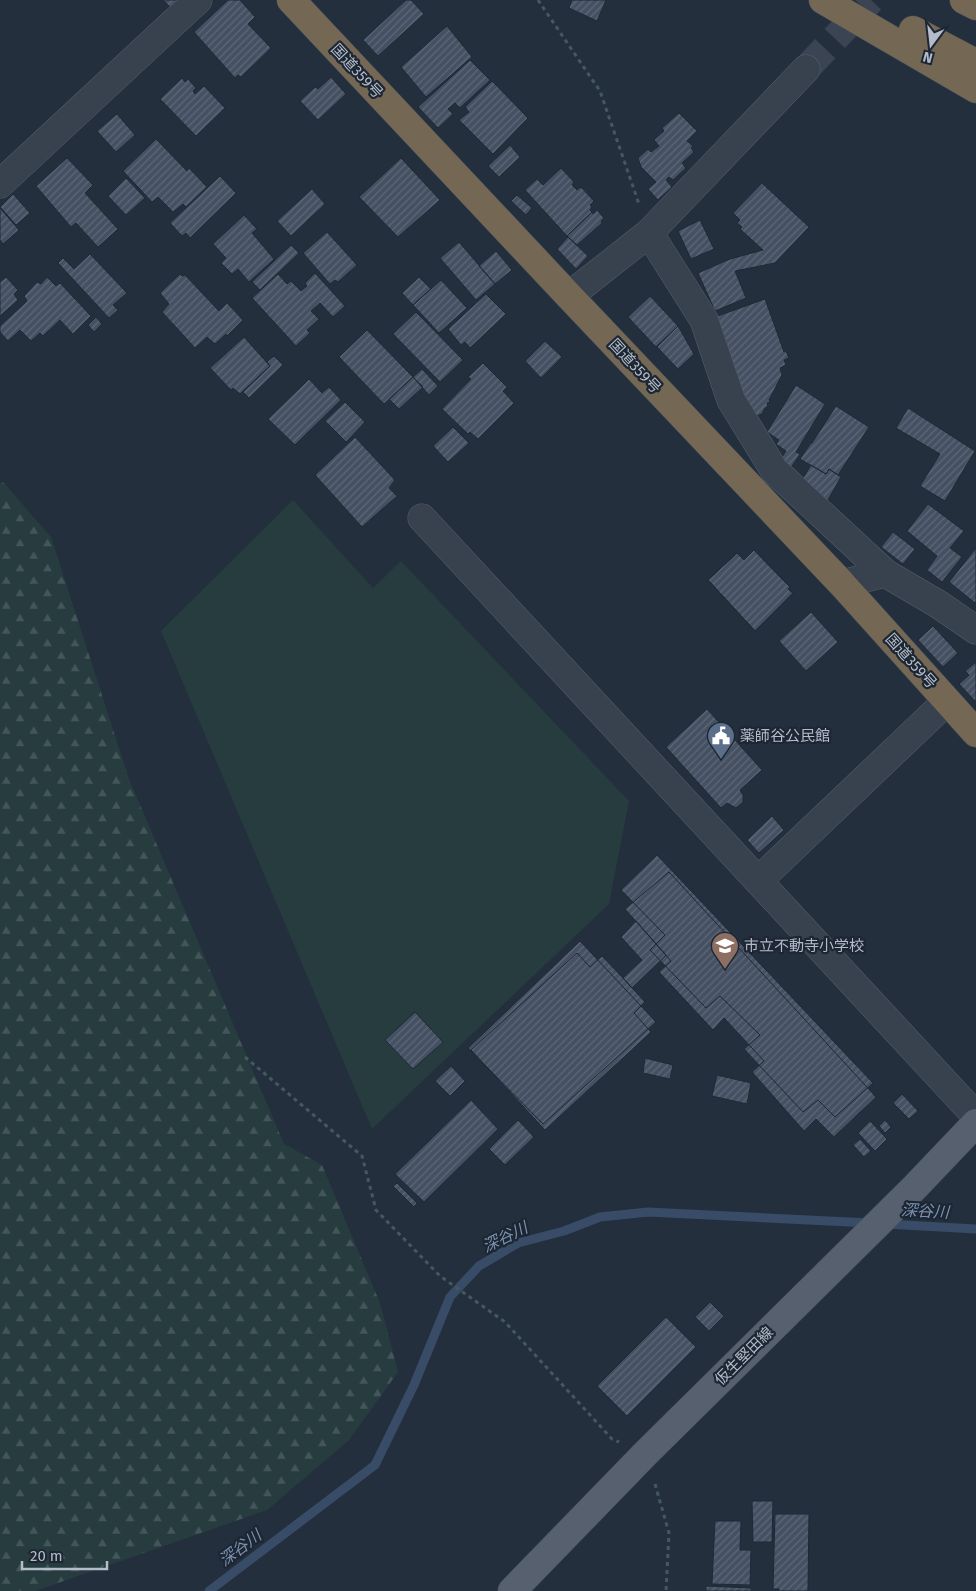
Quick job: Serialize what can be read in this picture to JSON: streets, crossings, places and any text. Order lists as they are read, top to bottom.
{
  "streets": {
    "highway": ["国道359号"],
    "main road": ["仮生堅田線"]
  },
  "water": ["深谷川"],
  "places": {
    "public building": ["薬師谷公民館"],
    "school or university": ["市立不動寺小学校"]
  },
  "scale_bar": "20 m",
  "north": "bottom"
}
